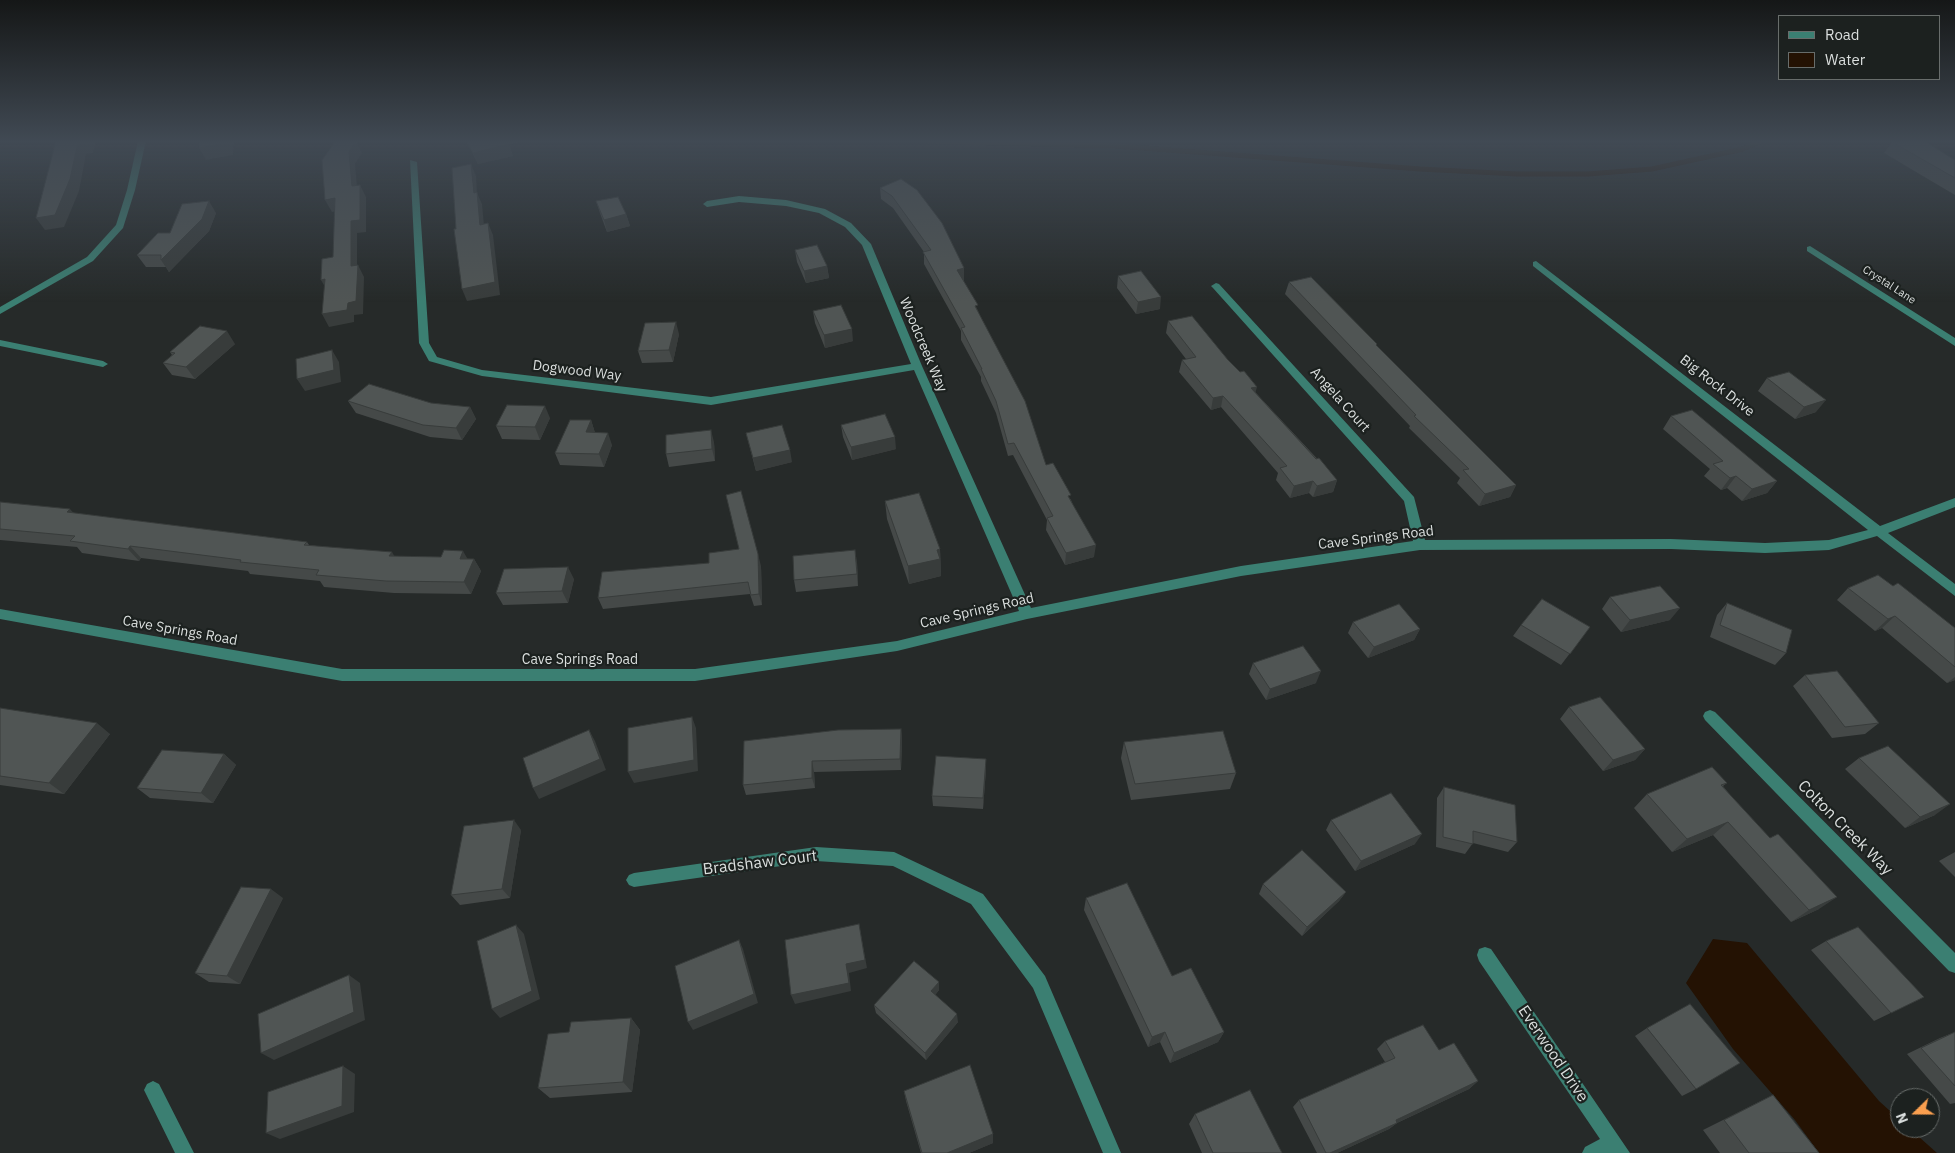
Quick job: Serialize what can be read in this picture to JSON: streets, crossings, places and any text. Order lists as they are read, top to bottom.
{
  "streets": {
    "street": [
      "Crystal Lane",
      "Woodcreek Way",
      "Dogwood Way",
      "Big Rock Drive",
      "Angela Court",
      "Cave Springs Road",
      "Colton Creek Way",
      "Bradshaw Court",
      "Everwood Drive"
    ]
  },
  "crossings": [
    ["Woodcreek Way", "Dogwood Way"],
    ["Woodcreek Way", "Cave Springs Road"],
    ["Big Rock Drive", "Cave Springs Road"],
    ["Angela Court", "Cave Springs Road"]
  ],
  "legend": ["Road", "Water"],
  "north": "left"
}
